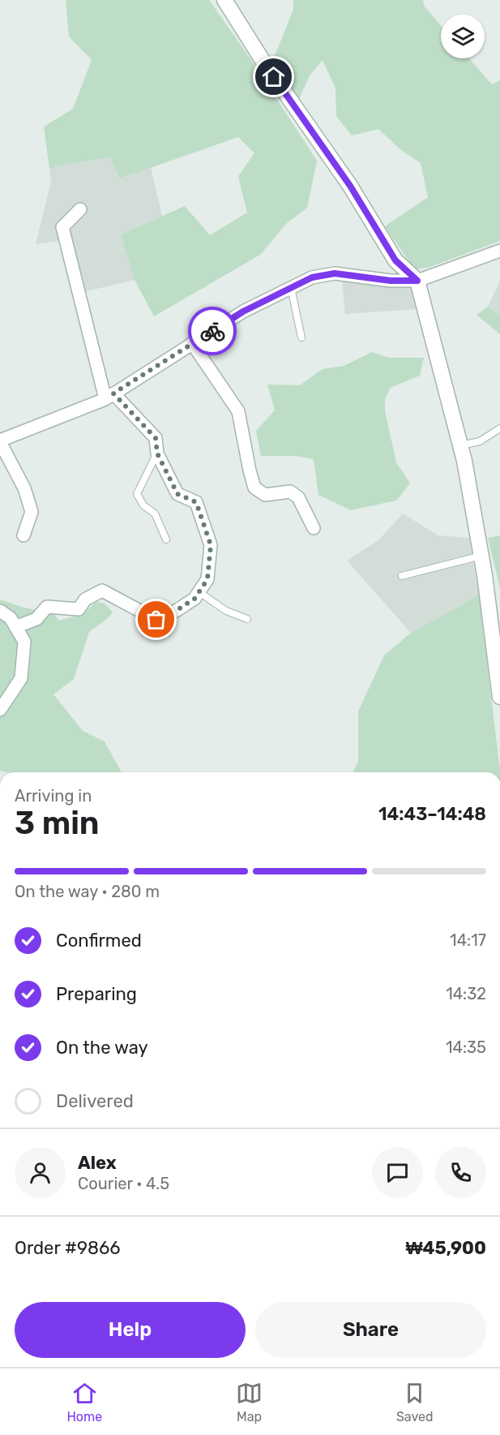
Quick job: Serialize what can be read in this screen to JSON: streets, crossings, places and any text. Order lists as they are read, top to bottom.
{
  "page": {
    "heading": ["3 min", "Arriving in", "14:43–14:48"],
    "panel": [
      "Alex",
      "Courier · 4.5",
      "Order #9866",
      "₩45,900"
    ],
    "bar": "On the way · 280 m",
    "list": [
      ["Confirmed", "14:17"],
      ["Preparing", "14:32"],
      ["On the way", "14:35"],
      "Delivered"
    ],
    "buttons": ["Help", "Share"],
    "tabs": ["Home", "Map", "Saved"]
  }
}
